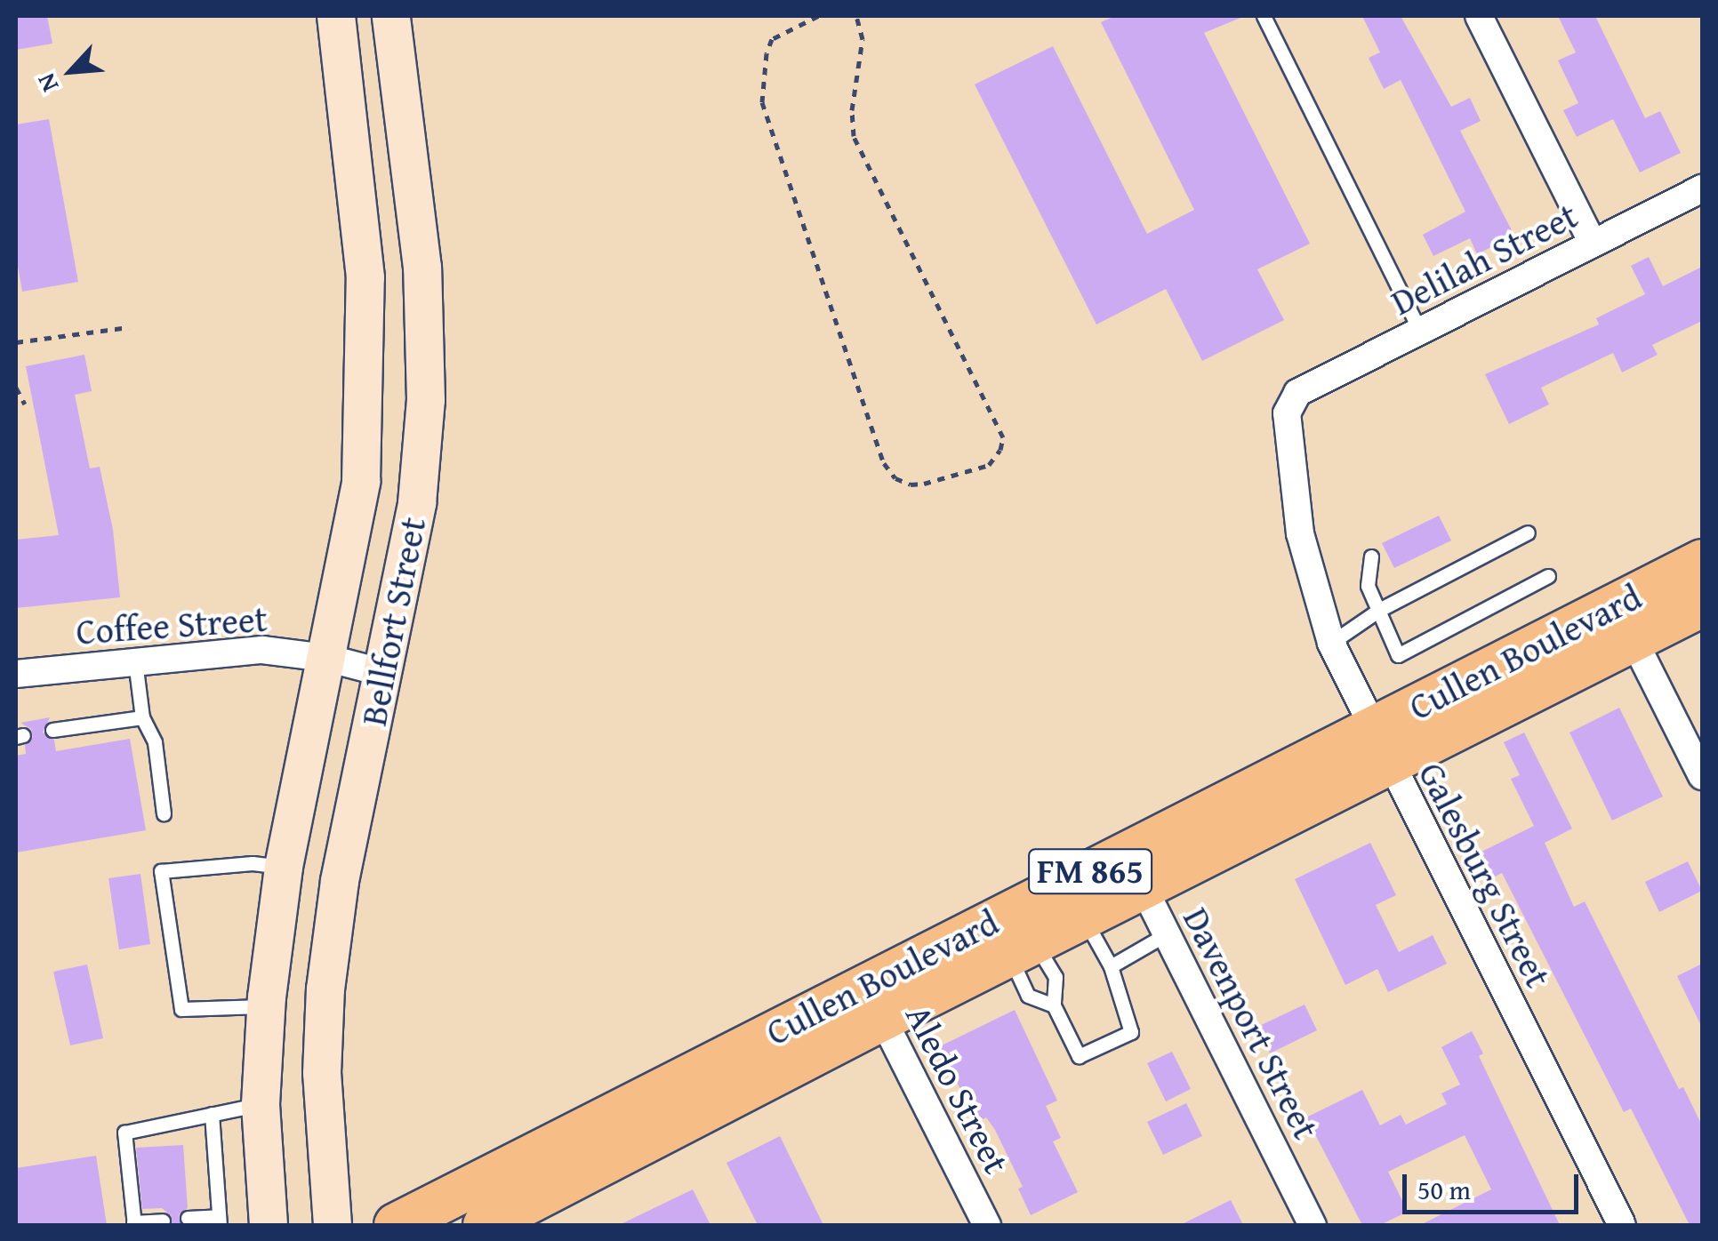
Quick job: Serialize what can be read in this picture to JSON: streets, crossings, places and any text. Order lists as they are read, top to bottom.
{
  "streets": {
    "main road": ["Bellfort Street", "Cullen Boulevard", "FM 865"],
    "street": [
      "Delilah Street",
      "Coffee Street",
      "Galesburg Street",
      "Davenport Street",
      "Aledo Street"
    ]
  },
  "crossings": [
    ["Delilah Street", "Galesburg Street"],
    ["Bellfort Street", "Coffee Street"],
    ["Cullen Boulevard", "Galesburg Street"],
    ["Cullen Boulevard", "Davenport Street"],
    ["Cullen Boulevard", "Aledo Street"]
  ],
  "scale_bar": "50 m",
  "north": "bottom left"
}
